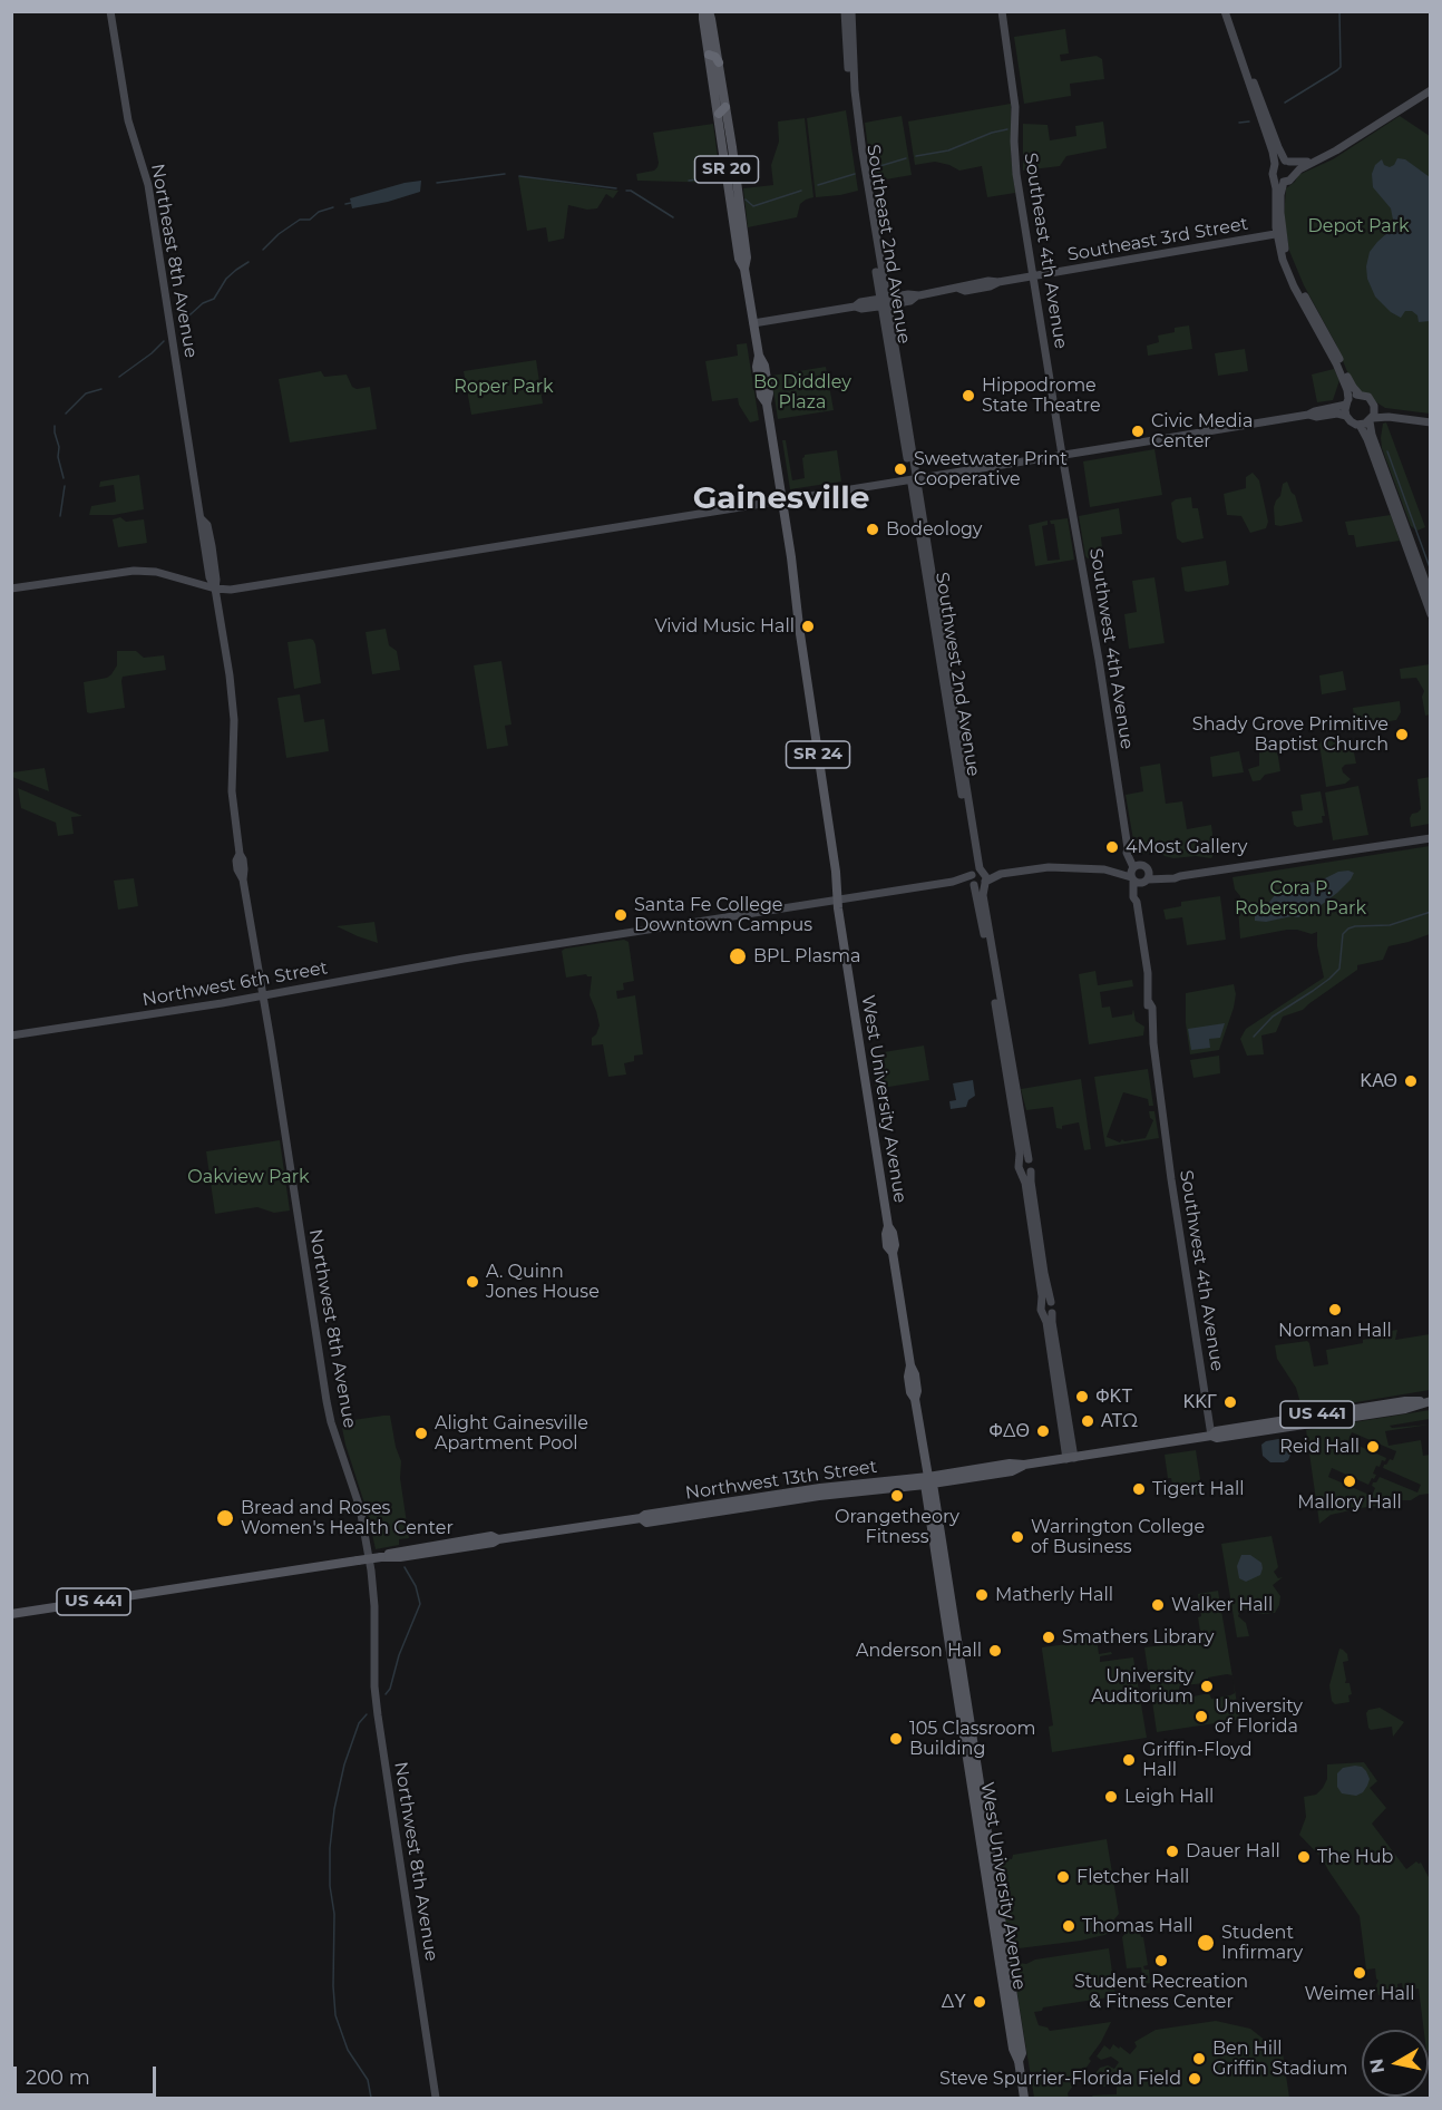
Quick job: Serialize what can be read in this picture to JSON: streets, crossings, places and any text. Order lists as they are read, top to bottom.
{
  "streets": {
    "main road": [
      "SR 20",
      "SR 24",
      "West University Avenue",
      "US 441",
      "Northwest 13th Street"
    ],
    "street": [
      "Southeast 3rd Street",
      "Southeast 2nd Avenue",
      "Southeast 4th Avenue",
      "Northeast 8th Avenue",
      "Southwest 4th Avenue",
      "Southwest 2nd Avenue",
      "Northwest 6th Street",
      "Northwest 8th Avenue"
    ]
  },
  "crossings": [
    ["SR 20", "Southeast 3rd Street"],
    ["SR 20", "West University Avenue"],
    ["Southeast 3rd Street", "Southeast 2nd Avenue"],
    ["Southeast 3rd Street", "Southeast 4th Avenue"],
    ["Southeast 2nd Avenue", "Southwest 2nd Avenue"],
    ["Southeast 4th Avenue", "Southwest 4th Avenue"],
    ["Northeast 8th Avenue", "Northwest 8th Avenue"],
    ["Southwest 4th Avenue", "Northwest 6th Street"],
    ["Southwest 4th Avenue", "US 441"],
    ["Southwest 2nd Avenue", "Northwest 6th Street"],
    ["Northwest 6th Street", "West University Avenue"],
    ["Northwest 6th Street", "Northwest 8th Avenue"],
    ["West University Avenue", "US 441"],
    ["West University Avenue", "Northwest 13th Street"],
    ["US 441", "Northwest 13th Street"]
  ],
  "districts": ["Gainesville"],
  "parks": [
    "Depot Park",
    "Bo Diddley Plaza",
    "Roper Park",
    "Cora P. Roberson Park",
    "Oakview Park"
  ],
  "places": [
    "Hippodrome State Theatre",
    "Civic Media Center",
    "Sweetwater Print Cooperative",
    "Bodeology",
    "Vivid Music Hall",
    "Shady Grove Primitive Baptist Church",
    "4Most Gallery",
    "Santa Fe College Downtown Campus",
    "BPL Plasma",
    "ΚΑΘ",
    "A. Quinn Jones House",
    "Norman Hall",
    "ΦΚΤ",
    "ΚΚΓ",
    "ΑΤΩ",
    "ΦΔΘ",
    "Alight Gainesville Apartment Pool",
    "Reid Hall",
    "Mallory Hall",
    "Tigert Hall",
    "Orangetheory Fitness",
    "Bread and Roses Women's Health Center",
    "Warrington College of Business",
    "Matherly Hall",
    "Walker Hall",
    "Smathers Library",
    "Anderson Hall",
    "University Auditorium",
    "University of Florida",
    "105 Classroom Building",
    "Griffin-Floyd Hall",
    "Leigh Hall",
    "Dauer Hall",
    "The Hub",
    "Fletcher Hall",
    "Thomas Hall",
    "Student Infirmary",
    "Student Recreation & Fitness Center",
    "Weimer Hall",
    "ΔΥ",
    "Ben Hill Griffin Stadium",
    "Steve Spurrier-Florida Field"
  ],
  "scale_bar": "200 m",
  "north": "left"
}
